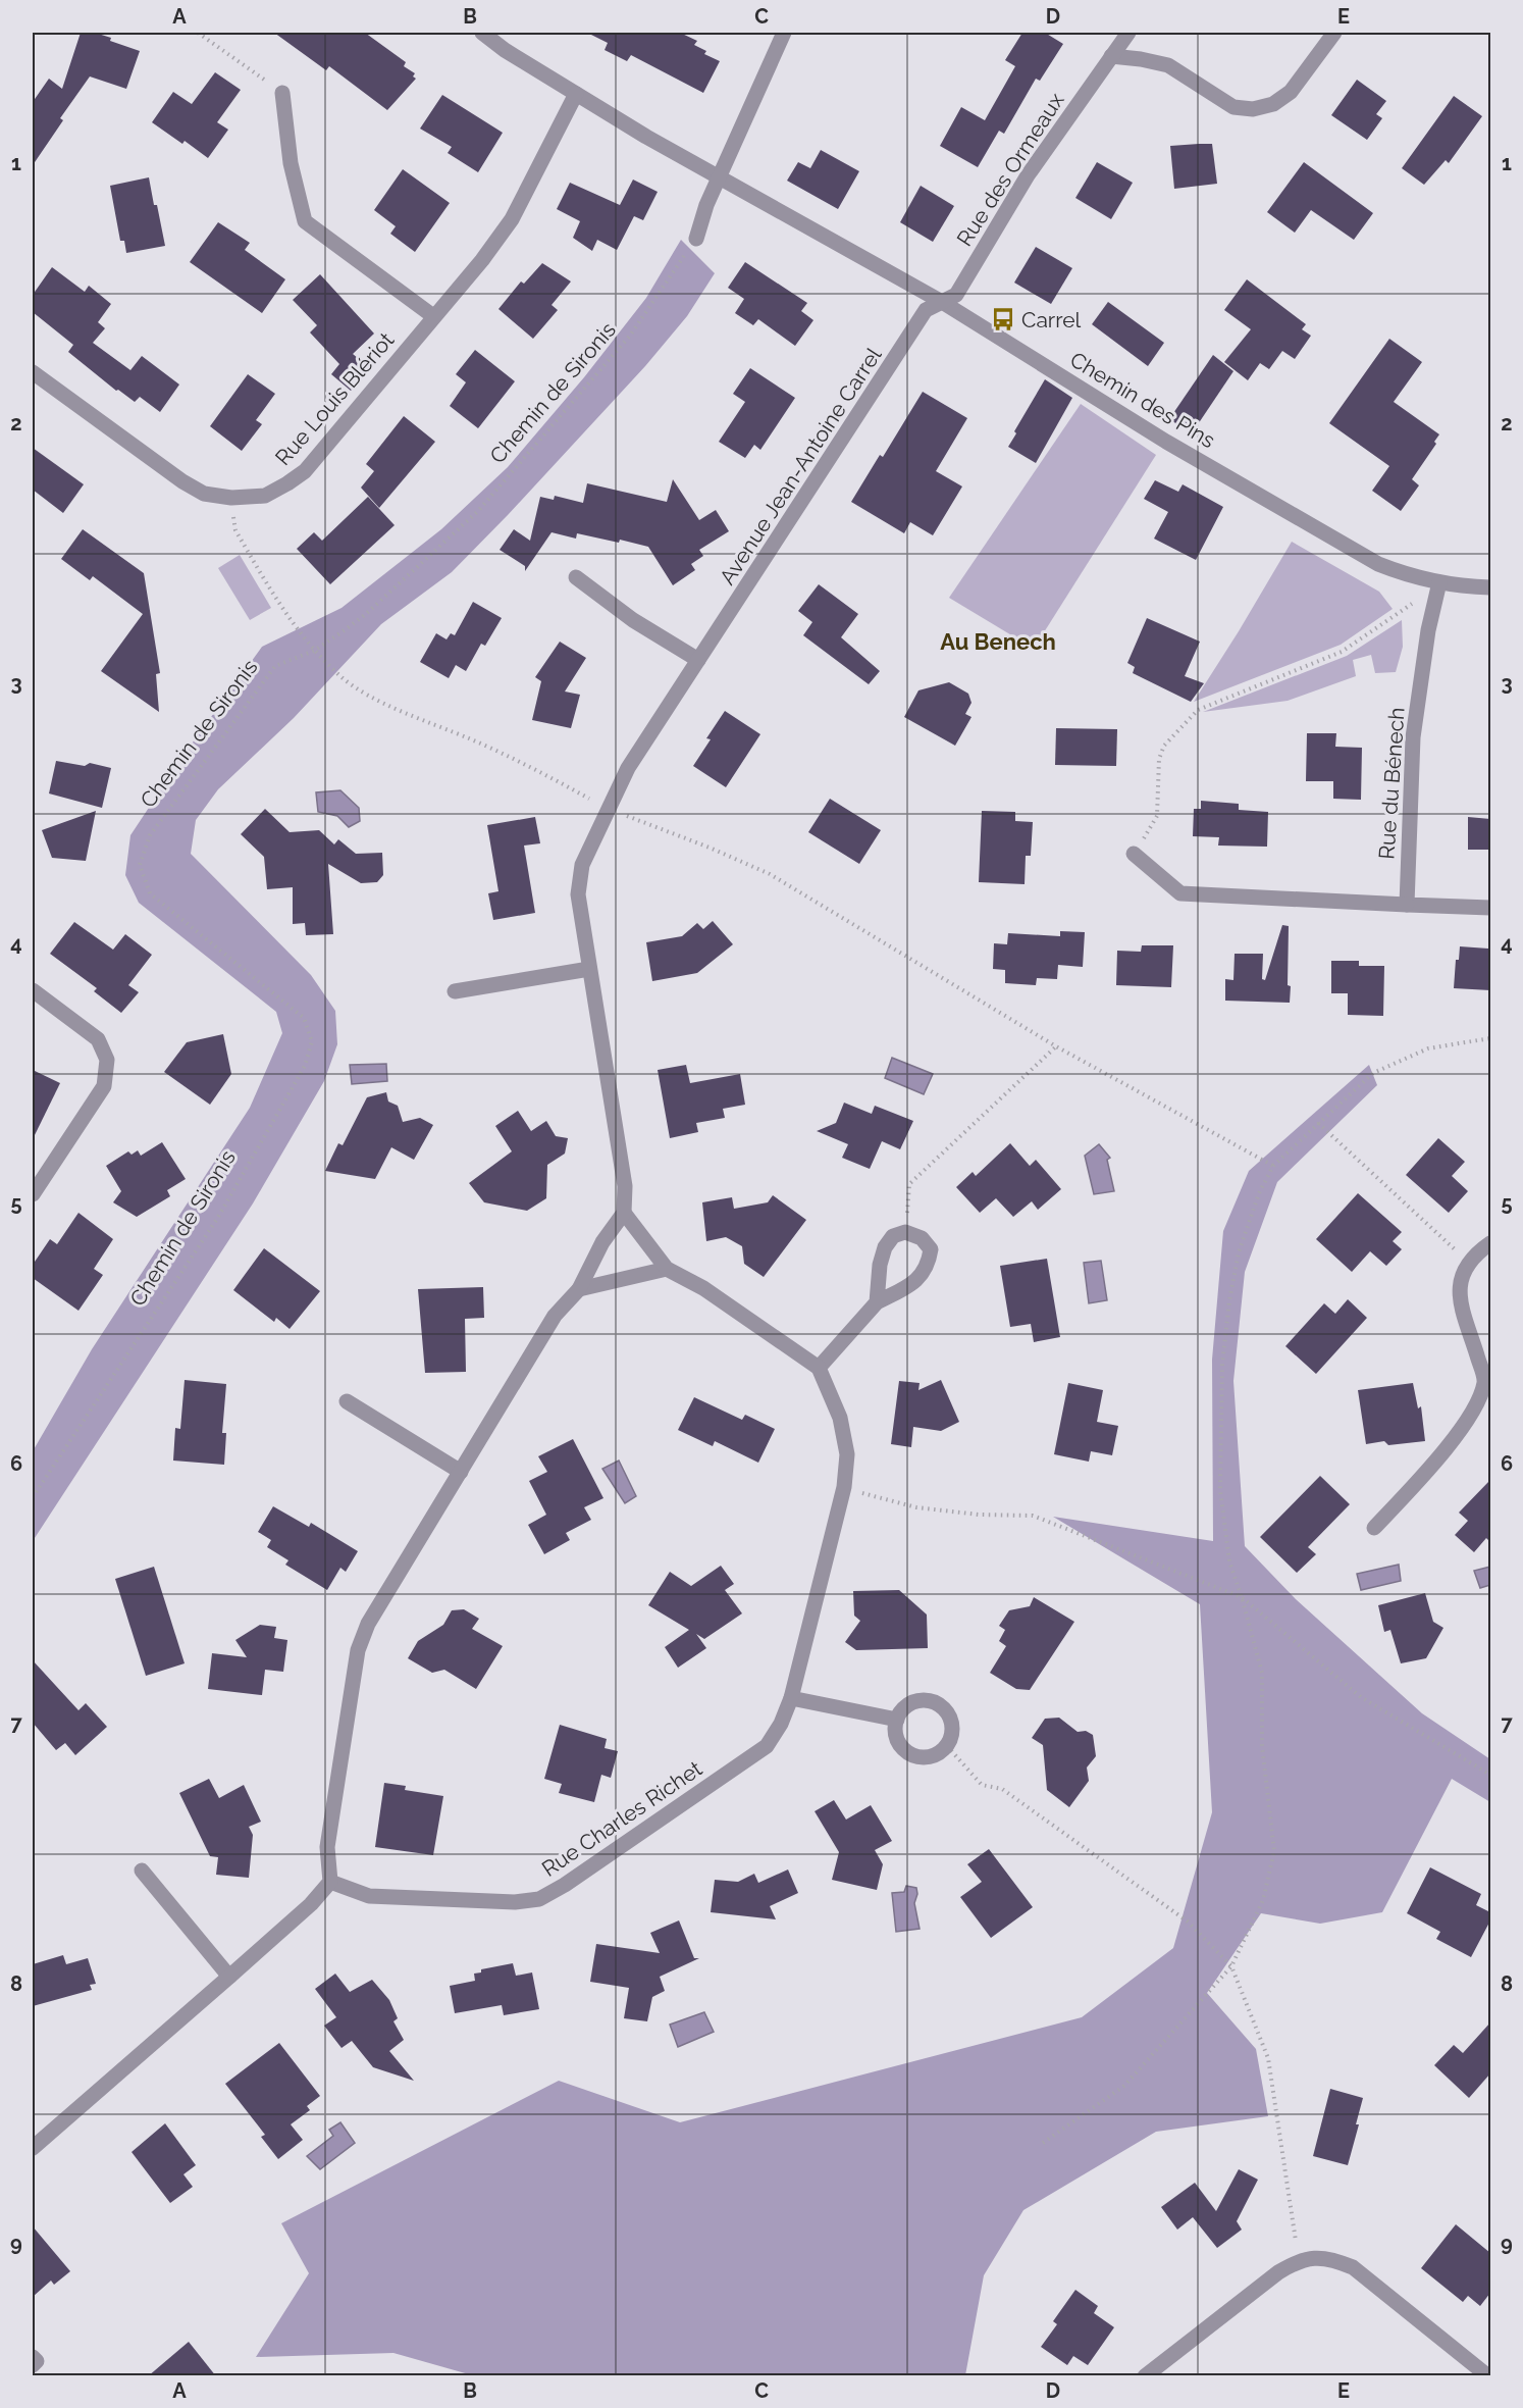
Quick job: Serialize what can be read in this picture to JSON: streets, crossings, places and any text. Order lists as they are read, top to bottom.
{
  "streets": {
    "street": [
      "Rue des Ormeaux",
      "Rue Louis Blériot",
      "Chemin des Pins",
      "Avenue Jean-Antoine Carrel",
      "Rue du Bénech",
      "Rue Charles Richet"
    ],
    "path": ["Chemin de Sironis"]
  },
  "crossings": [
    ["Rue des Ormeaux", "Chemin des Pins"],
    ["Rue des Ormeaux", "Avenue Jean-Antoine Carrel"],
    ["Rue Louis Blériot", "Chemin des Pins"],
    ["Chemin des Pins", "Avenue Jean-Antoine Carrel"],
    ["Chemin des Pins", "Rue du Bénech"]
  ],
  "districts": ["Au Benech"],
  "places": {
    "bus stop": ["Carrel"]
  },
  "grid": {
    "columns": [
      "A",
      "B",
      "C",
      "D",
      "E"
    ],
    "rows": [
      "1",
      "2",
      "3",
      "4",
      "5",
      "6",
      "7",
      "8",
      "9"
    ]
  }
}
